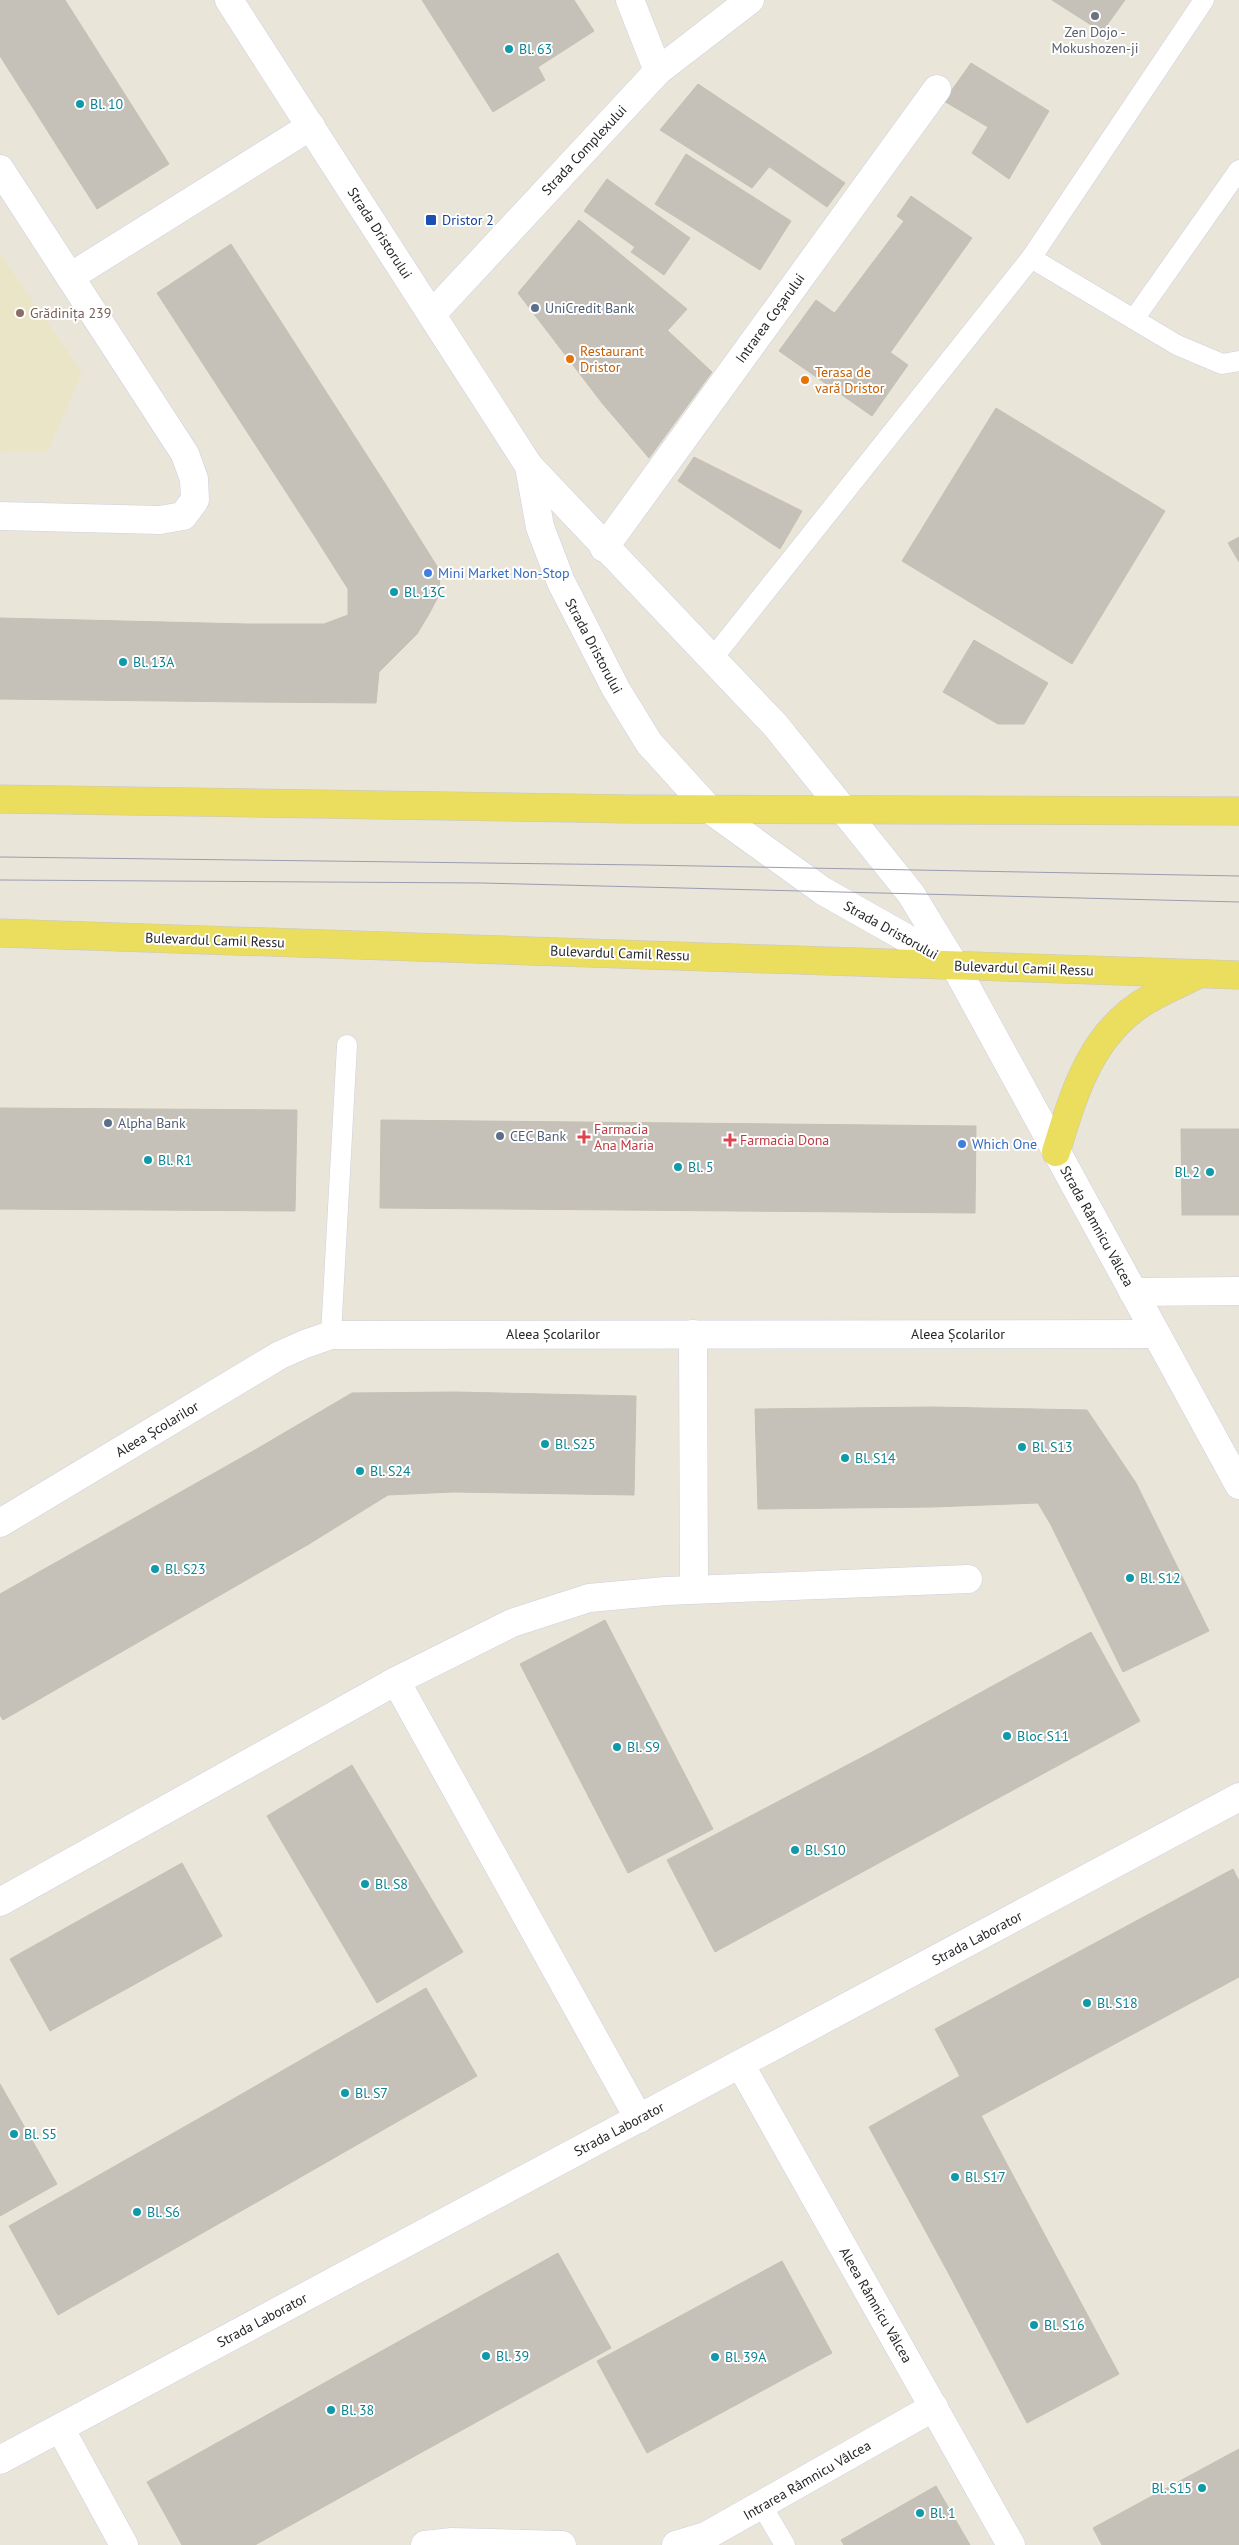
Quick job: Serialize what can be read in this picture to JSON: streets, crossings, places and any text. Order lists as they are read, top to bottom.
{
  "streets": {
    "main road": ["Bulevardul Camil Ressu"],
    "street": [
      "Strada Complexului",
      "Strada Dristorului",
      "Intrarea Coșarului",
      "Strada Râmnicu Vâlcea",
      "Aleea Școlarilor",
      "Strada Laborator",
      "Aleea Râmnicu Vâlcea",
      "Intrarea Râmnicu Vâlcea"
    ]
  },
  "crossings": [
    ["Strada Complexului", "Strada Dristorului"],
    ["Strada Dristorului", "Intrarea Coșarului"],
    ["Strada Dristorului", "Bulevardul Camil Ressu"],
    ["Strada Dristorului", "Strada Râmnicu Vâlcea"],
    ["Bulevardul Camil Ressu", "Strada Râmnicu Vâlcea"],
    ["Strada Râmnicu Vâlcea", "Aleea Școlarilor"],
    ["Strada Laborator", "Aleea Râmnicu Vâlcea"],
    ["Aleea Râmnicu Vâlcea", "Intrarea Râmnicu Vâlcea"]
  ],
  "places": {
    "other": [
      "Zen Dojo - Mokushozen-ji",
      "Bl. 63",
      "Bl. 10",
      "UniCredit Bank",
      "Grădinița 239",
      "Restaurant Dristor",
      "Terasa de vară Dristor",
      "Mini Market Non-Stop",
      "Bl. 13C",
      "Bl. 13A",
      "Alpha Bank",
      "CEC Bank",
      "Which One",
      "Bl. R1",
      "Bl. 5",
      "Bl. 2",
      "Bl. S25",
      "Bl. S13",
      "Bl. S14",
      "Bl. S24",
      "Bl. S23",
      "Bl. S12",
      "Bloc S11",
      "Bl. S9",
      "Bl. S10",
      "Bl. S8",
      "Bl. S18",
      "Bl. S7",
      "Bl. S5",
      "Bl. S17",
      "Bl. S6",
      "Bl. S16",
      "Bl. 39",
      "Bl. 39A",
      "Bl. 38",
      "Bl. S15",
      "Bl. 1"
    ],
    "transit": ["Dristor 2"],
    "health": ["Farmacia Ana Maria", "Farmacia Dona"]
  }
}
